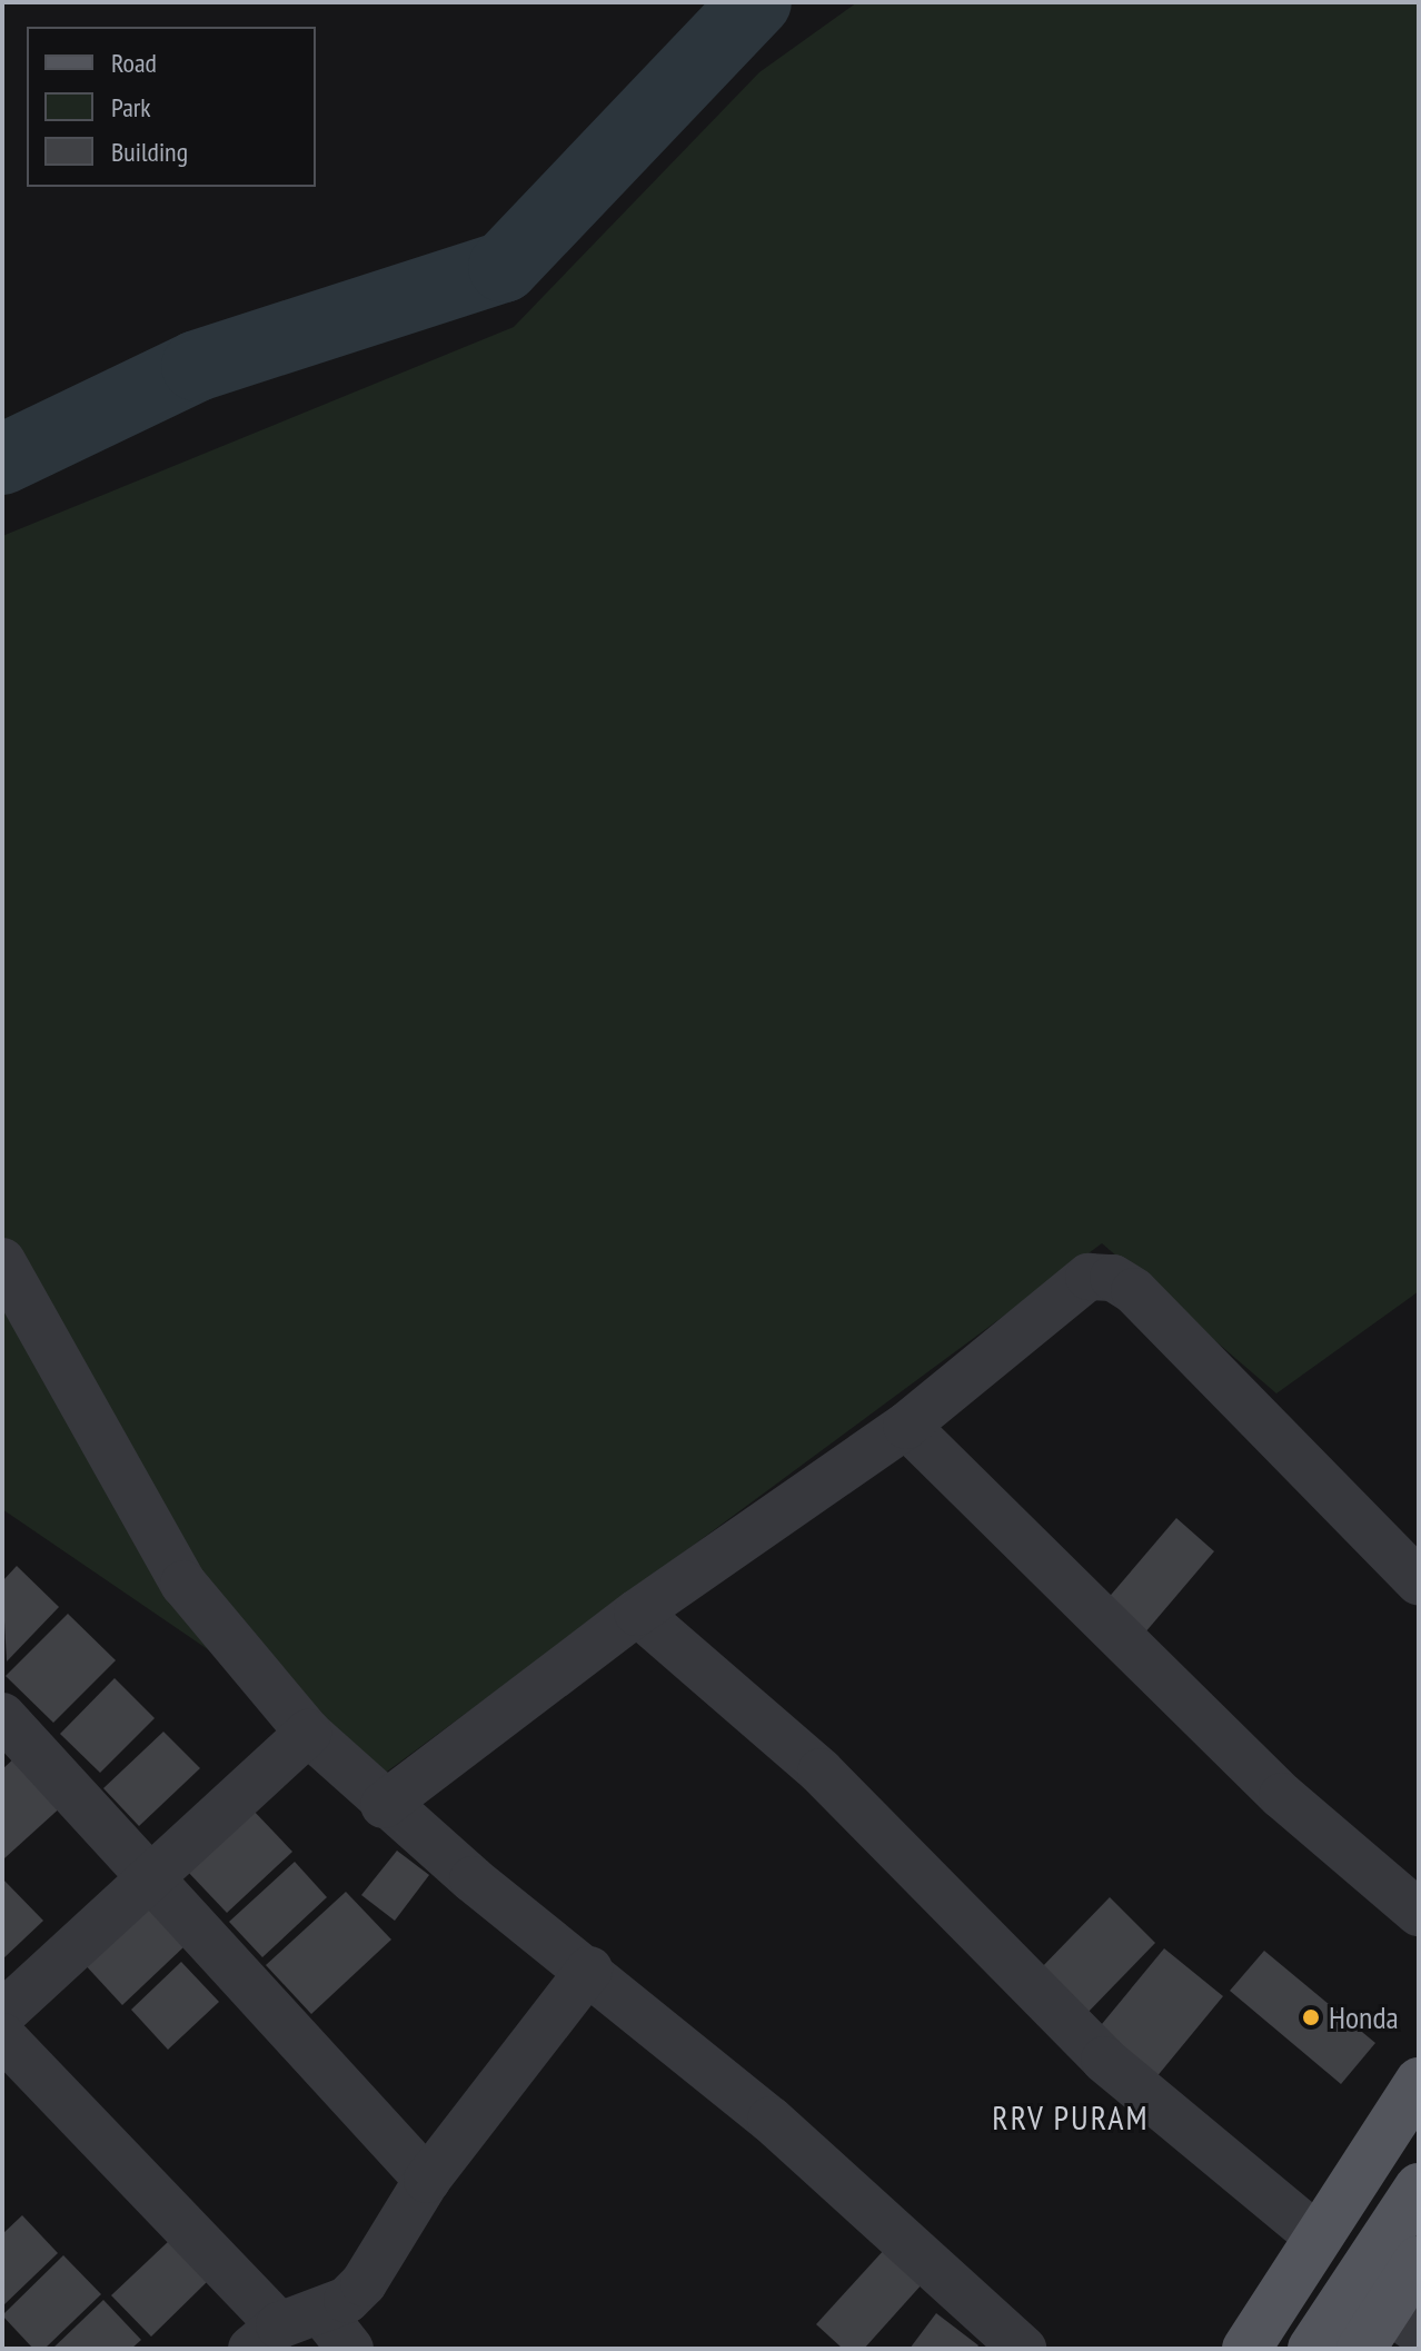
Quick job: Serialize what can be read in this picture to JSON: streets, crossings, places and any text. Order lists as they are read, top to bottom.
{
  "districts": ["RRV PURAM"],
  "places": ["Honda"],
  "legend": ["Road", "Park", "Building"]
}
